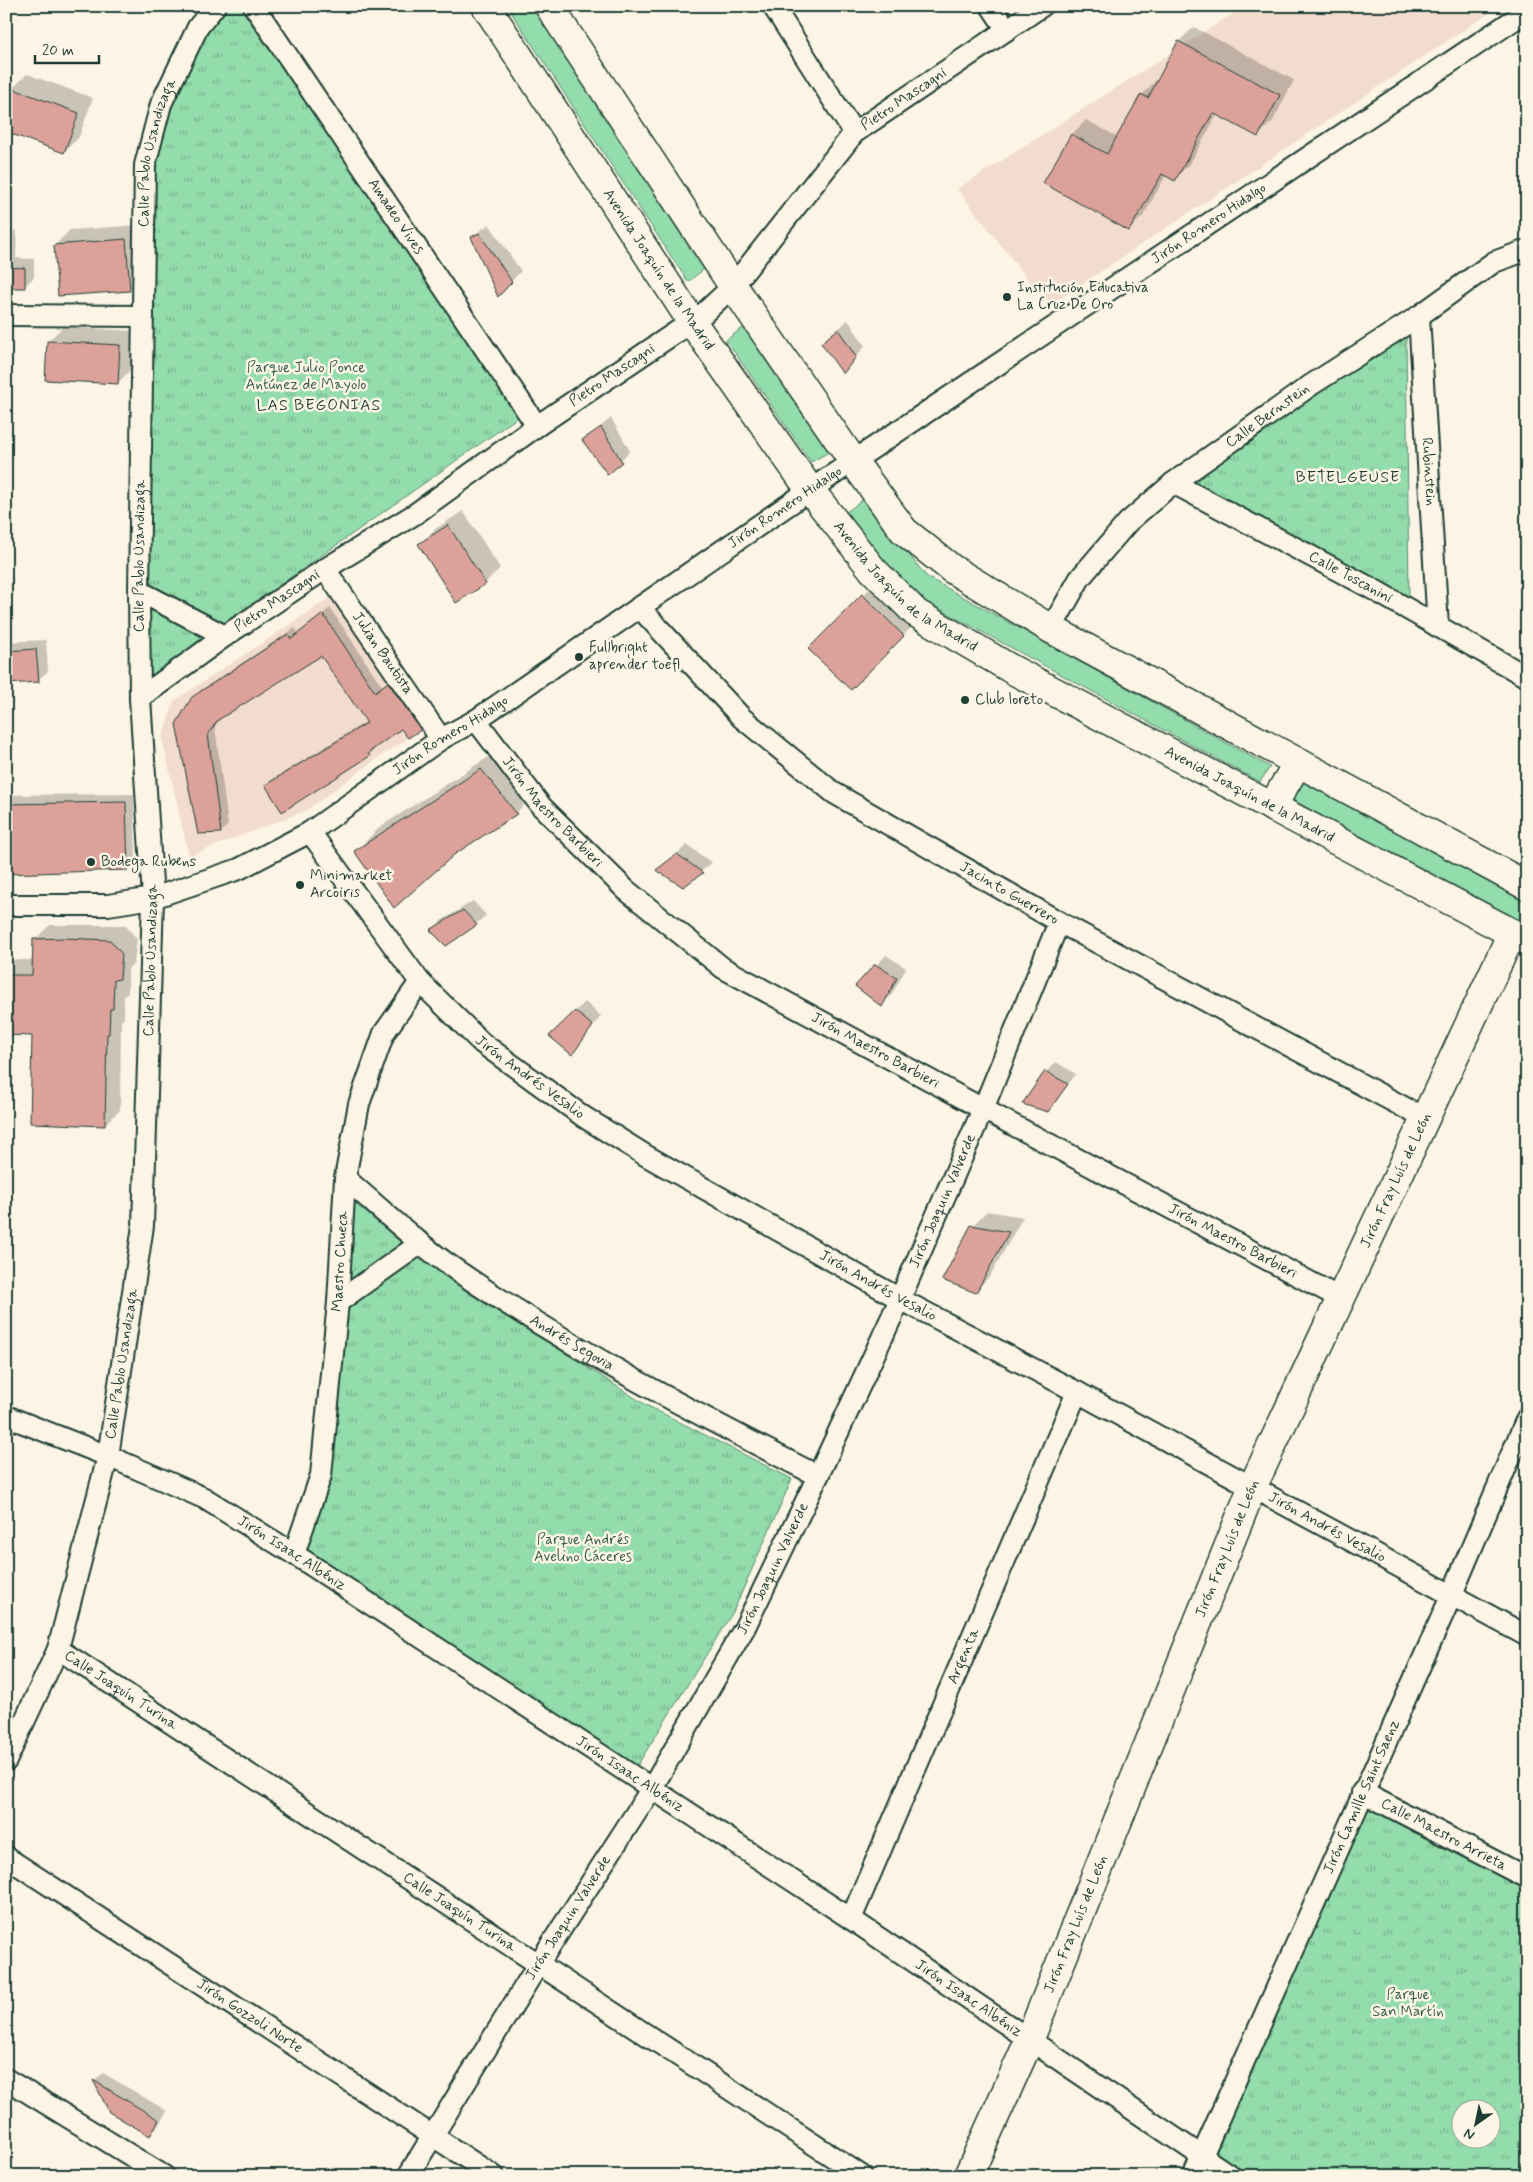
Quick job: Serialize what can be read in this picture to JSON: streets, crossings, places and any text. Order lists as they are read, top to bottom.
{
  "streets": {
    "street": [
      "Pietro Mascagni",
      "Calle Pablo Usandizaga",
      "Amadeo Vives",
      "Jirón Romero Hidalgo",
      "Avenida Joaquín de la Madrid",
      "Calle Bernstein",
      "Rubinstein",
      "Calle Toscanini",
      "Julian Bautista",
      "Jirón Maestro Barbieri",
      "Jacinto Guerrero",
      "Jirón Andrés Vesalio",
      "Jirón Fray Luís de León",
      "Jirón Joaquin Valverde",
      "Maestro Chueca",
      "Andrés Segovia",
      "Jirón Isaac Albéniz",
      "Argenta",
      "Calle Joaquín Turina",
      "Jirón Camille Saint Saenz",
      "Calle Maestro Arrieta",
      "Jirón Gozzoli Norte"
    ]
  },
  "crossings": [
    ["Pietro Mascagni", "Calle Pablo Usandizaga"],
    ["Pietro Mascagni", "Amadeo Vives"],
    ["Pietro Mascagni", "Avenida Joaquín de la Madrid"],
    ["Pietro Mascagni", "Julian Bautista"],
    ["Calle Pablo Usandizaga", "Jirón Romero Hidalgo"],
    ["Calle Pablo Usandizaga", "Jirón Isaac Albéniz"],
    ["Calle Pablo Usandizaga", "Calle Joaquín Turina"],
    ["Jirón Romero Hidalgo", "Avenida Joaquín de la Madrid"],
    ["Jirón Romero Hidalgo", "Julian Bautista"],
    ["Jirón Romero Hidalgo", "Jirón Maestro Barbieri"],
    ["Jirón Romero Hidalgo", "Jacinto Guerrero"],
    ["Jirón Romero Hidalgo", "Jirón Andrés Vesalio"],
    ["Avenida Joaquín de la Madrid", "Jirón Fray Luís de León"],
    ["Calle Bernstein", "Rubinstein"],
    ["Calle Bernstein", "Calle Toscanini"],
    ["Rubinstein", "Calle Toscanini"],
    ["Jirón Maestro Barbieri", "Jirón Fray Luís de León"],
    ["Jirón Maestro Barbieri", "Jirón Joaquin Valverde"],
    ["Jacinto Guerrero", "Jirón Fray Luís de León"],
    ["Jacinto Guerrero", "Jirón Joaquin Valverde"],
    ["Jirón Andrés Vesalio", "Jirón Fray Luís de León"],
    ["Jirón Andrés Vesalio", "Jirón Joaquin Valverde"],
    ["Jirón Andrés Vesalio", "Maestro Chueca"],
    ["Jirón Andrés Vesalio", "Argenta"],
    ["Jirón Andrés Vesalio", "Jirón Camille Saint Saenz"],
    ["Jirón Fray Luís de León", "Jirón Isaac Albéniz"],
    ["Jirón Joaquin Valverde", "Andrés Segovia"],
    ["Jirón Joaquin Valverde", "Jirón Isaac Albéniz"],
    ["Jirón Joaquin Valverde", "Calle Joaquín Turina"],
    ["Jirón Joaquin Valverde", "Jirón Gozzoli Norte"],
    ["Maestro Chueca", "Andrés Segovia"],
    ["Maestro Chueca", "Jirón Isaac Albéniz"],
    ["Jirón Isaac Albéniz", "Argenta"],
    ["Jirón Isaac Albéniz", "Jirón Camille Saint Saenz"],
    ["Jirón Camille Saint Saenz", "Calle Maestro Arrieta"]
  ],
  "districts": ["LAS BEGONIAS", "BETELGEUSE"],
  "parks": ["Parque Julio Ponce Antúnez de Mayolo", "Parque Andrés Avelino Cáceres", "Parque San Martín"],
  "places": [
    "Institución Educativa La Cruz De Oro",
    "Fullbright aprender toefl",
    "Club loreto",
    "Bodega Rubens",
    "Minimarket Arcoiris"
  ],
  "scale_bar": "20 m",
  "north": "bottom left"
}
